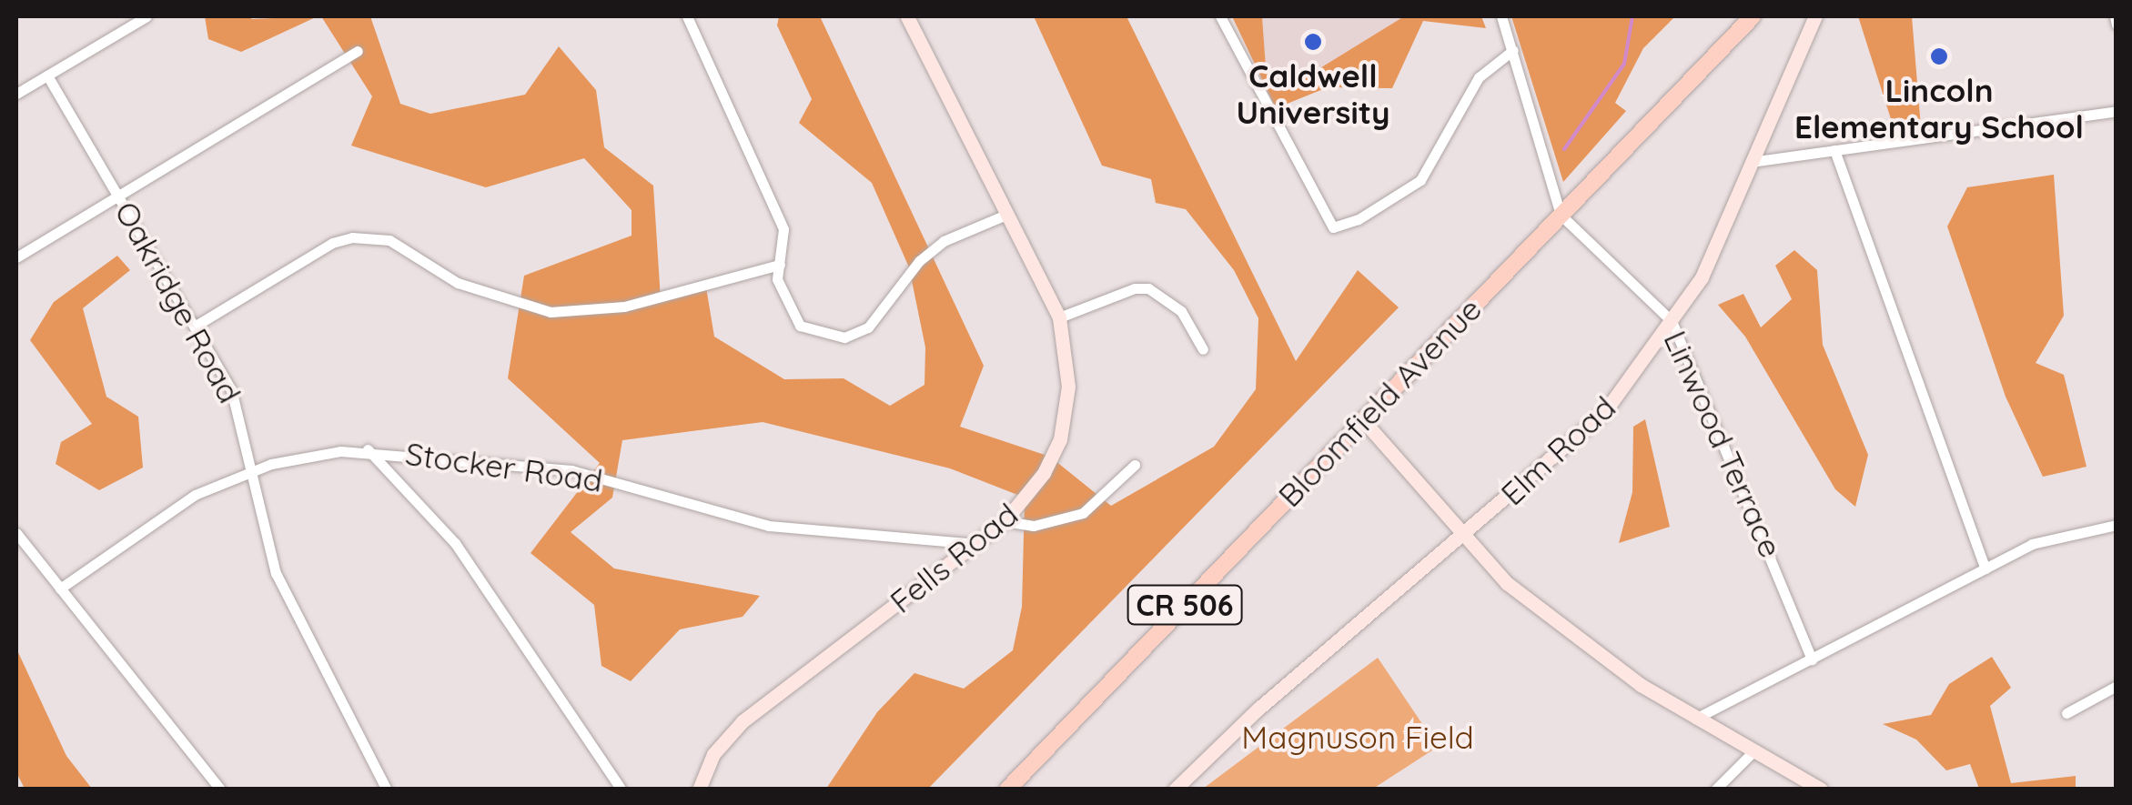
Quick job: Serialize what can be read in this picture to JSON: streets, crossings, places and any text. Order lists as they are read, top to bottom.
{
  "streets": {
    "main road": ["Bloomfield Avenue", "CR 506"],
    "street": [
      "Oakridge Road",
      "Linwood Terrace",
      "Elm Road",
      "Stocker Road",
      "Fells Road"
    ]
  },
  "crossings": [
    ["Oakridge Road", "Stocker Road"],
    ["Bloomfield Avenue", "Linwood Terrace"],
    ["Linwood Terrace", "Elm Road"],
    ["Stocker Road", "Fells Road"]
  ],
  "parks": ["Magnuson Field"],
  "places": ["Caldwell University", "Lincoln Elementary School"]
}
